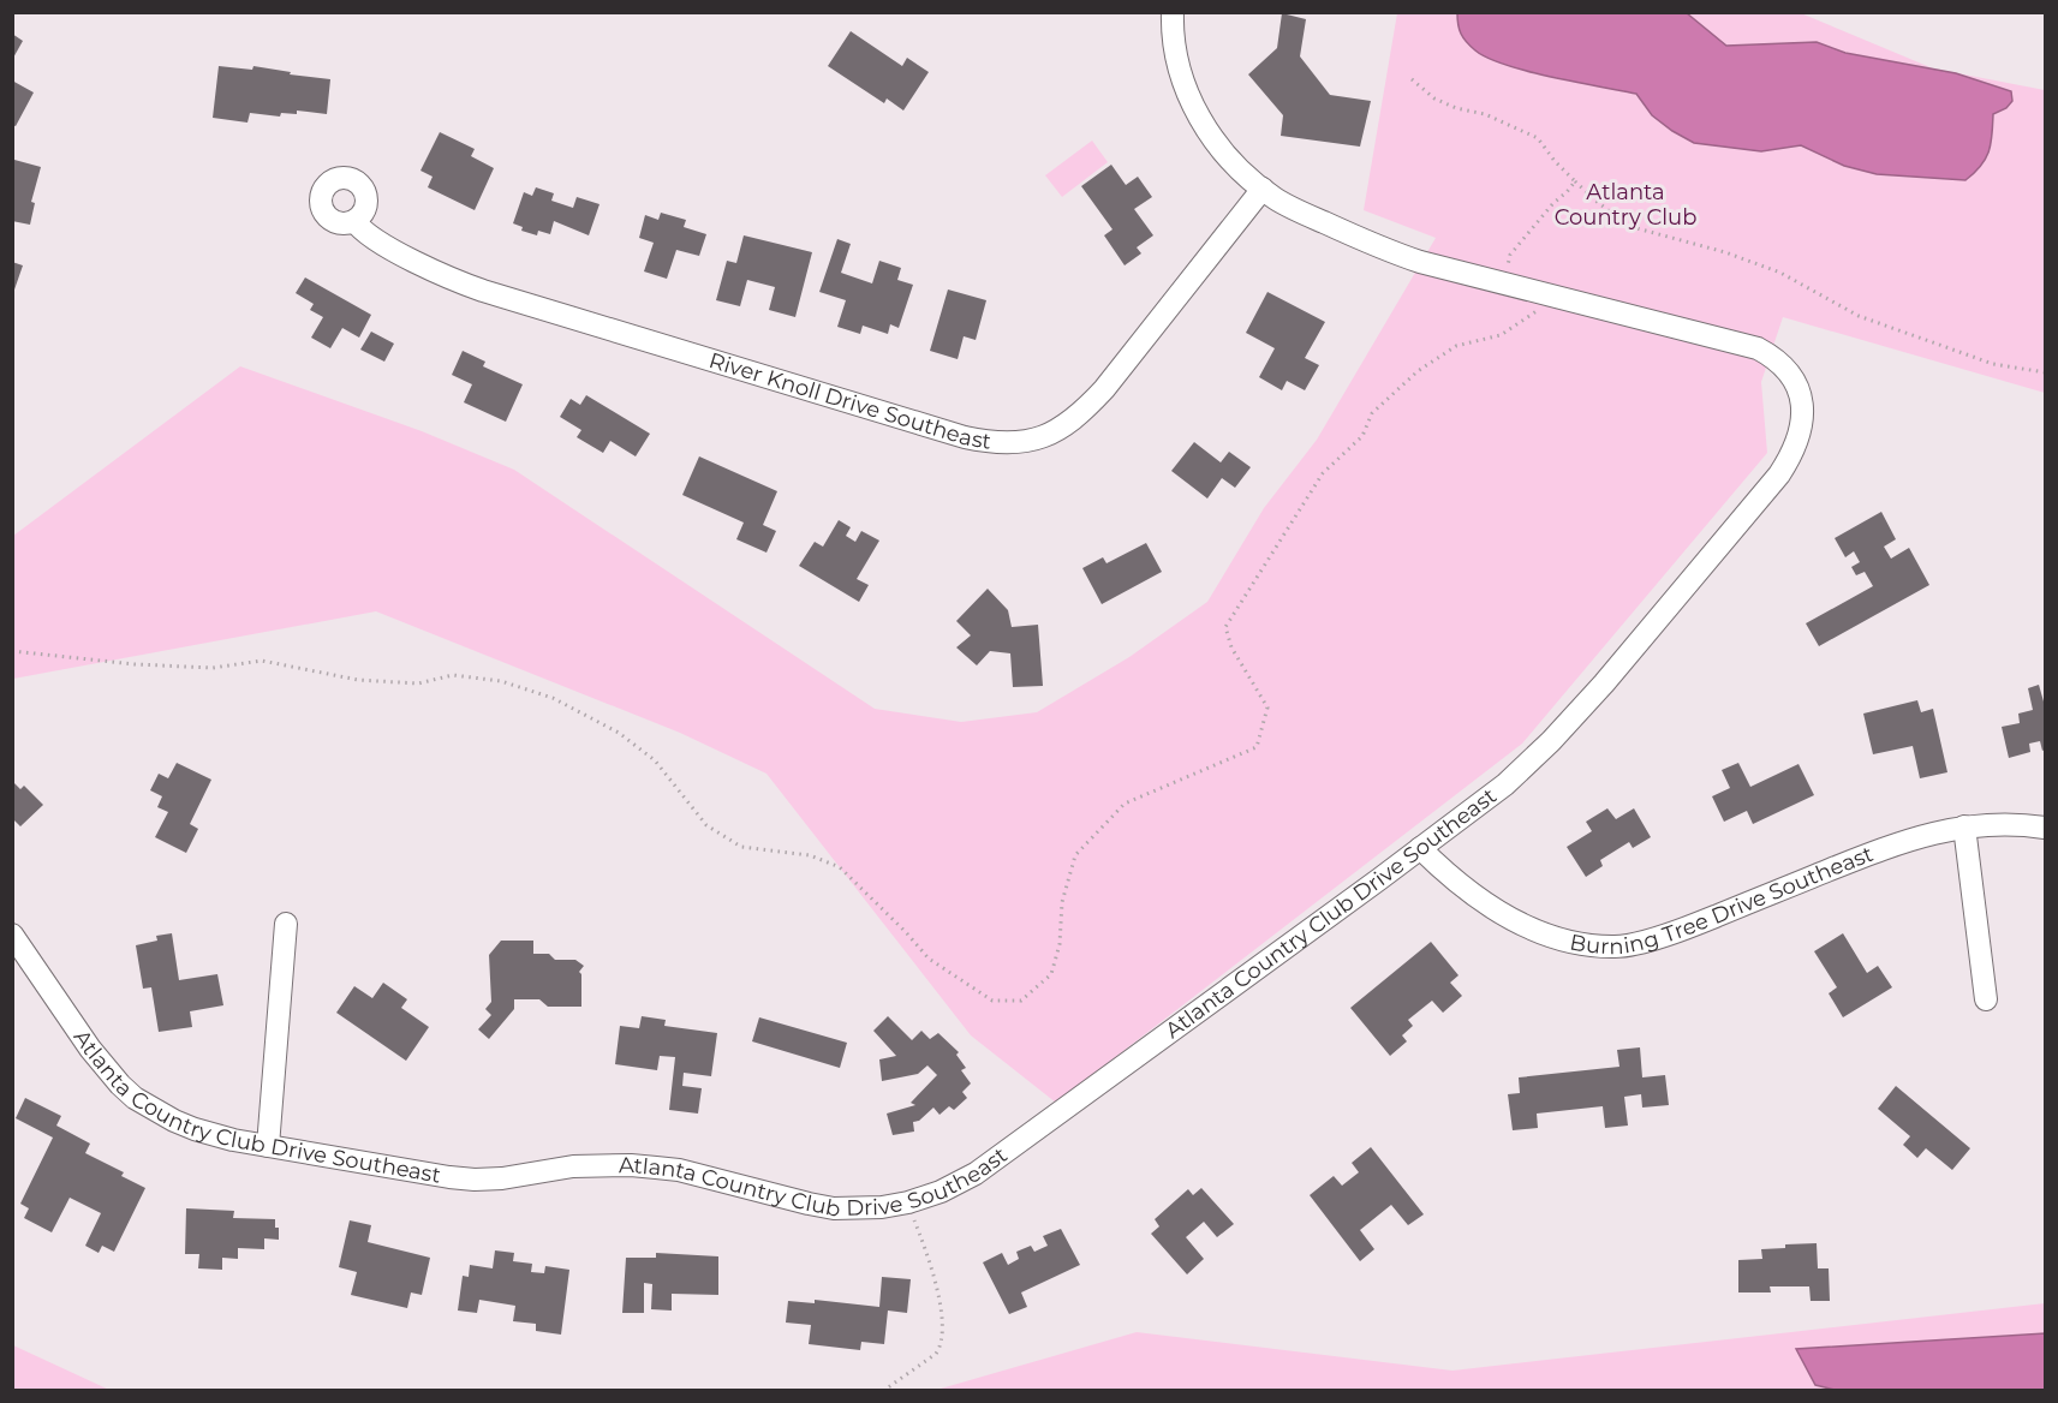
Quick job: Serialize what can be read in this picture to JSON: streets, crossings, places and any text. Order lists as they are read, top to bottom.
{
  "streets": {
    "street": ["River Knoll Drive Southeast", "Burning Tree Drive Southeast", "Atlanta Country Club Drive Southeast"]
  },
  "crossings": [
    ["River Knoll Drive Southeast", "Atlanta Country Club Drive Southeast"],
    ["Burning Tree Drive Southeast", "Atlanta Country Club Drive Southeast"]
  ],
  "parks": ["Atlanta Country Club"]
}
